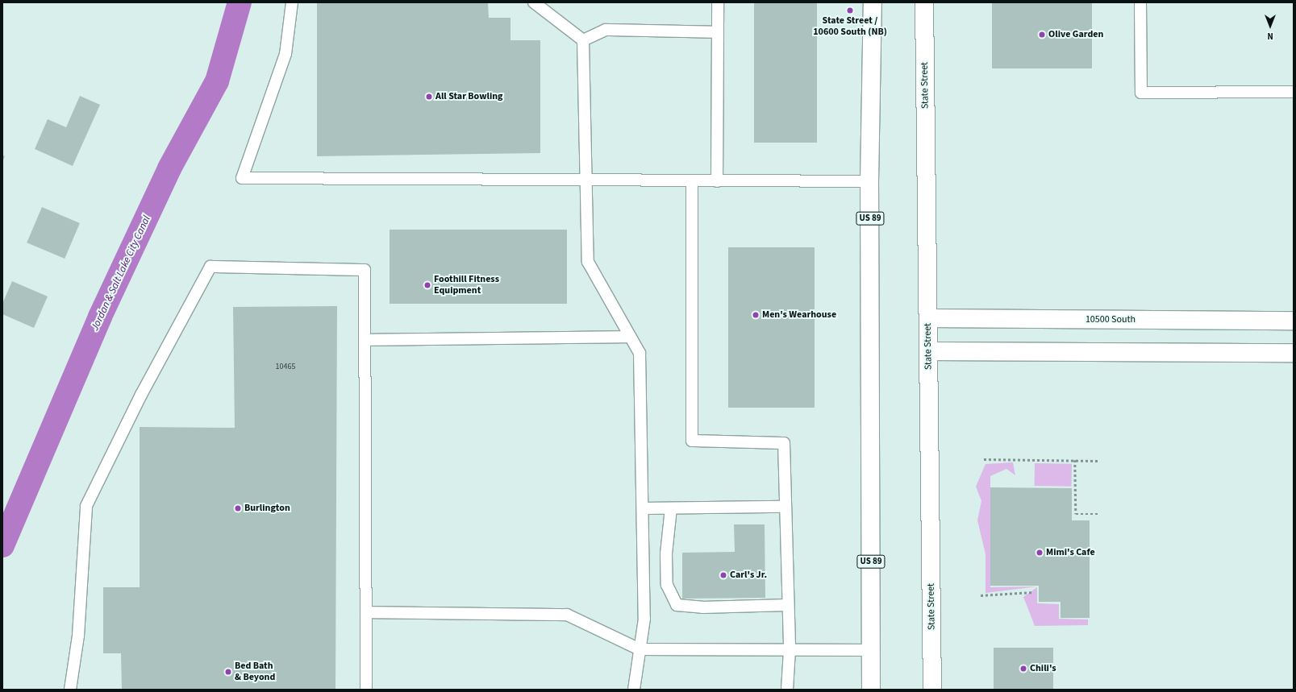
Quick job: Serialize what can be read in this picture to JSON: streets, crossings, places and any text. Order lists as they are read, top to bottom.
{
  "streets": {
    "main road": ["State Street", "US 89", "10500 South"]
  },
  "crossings": [
    ["State Street", "10500 South"]
  ],
  "water": ["Jordan & Salt Lake City Canal"],
  "places": [
    "State Street / 10600 South (NB)",
    "Olive Garden",
    "All Star Bowling",
    "Foothill Fitness Equipment",
    "Men's Wearhouse",
    "Burlington",
    "Mimi's Cafe",
    "Carl's Jr.",
    "Chili's",
    "Bed Bath & Beyond"
  ],
  "house_numbers": ["10465"],
  "north": "bottom"
}
